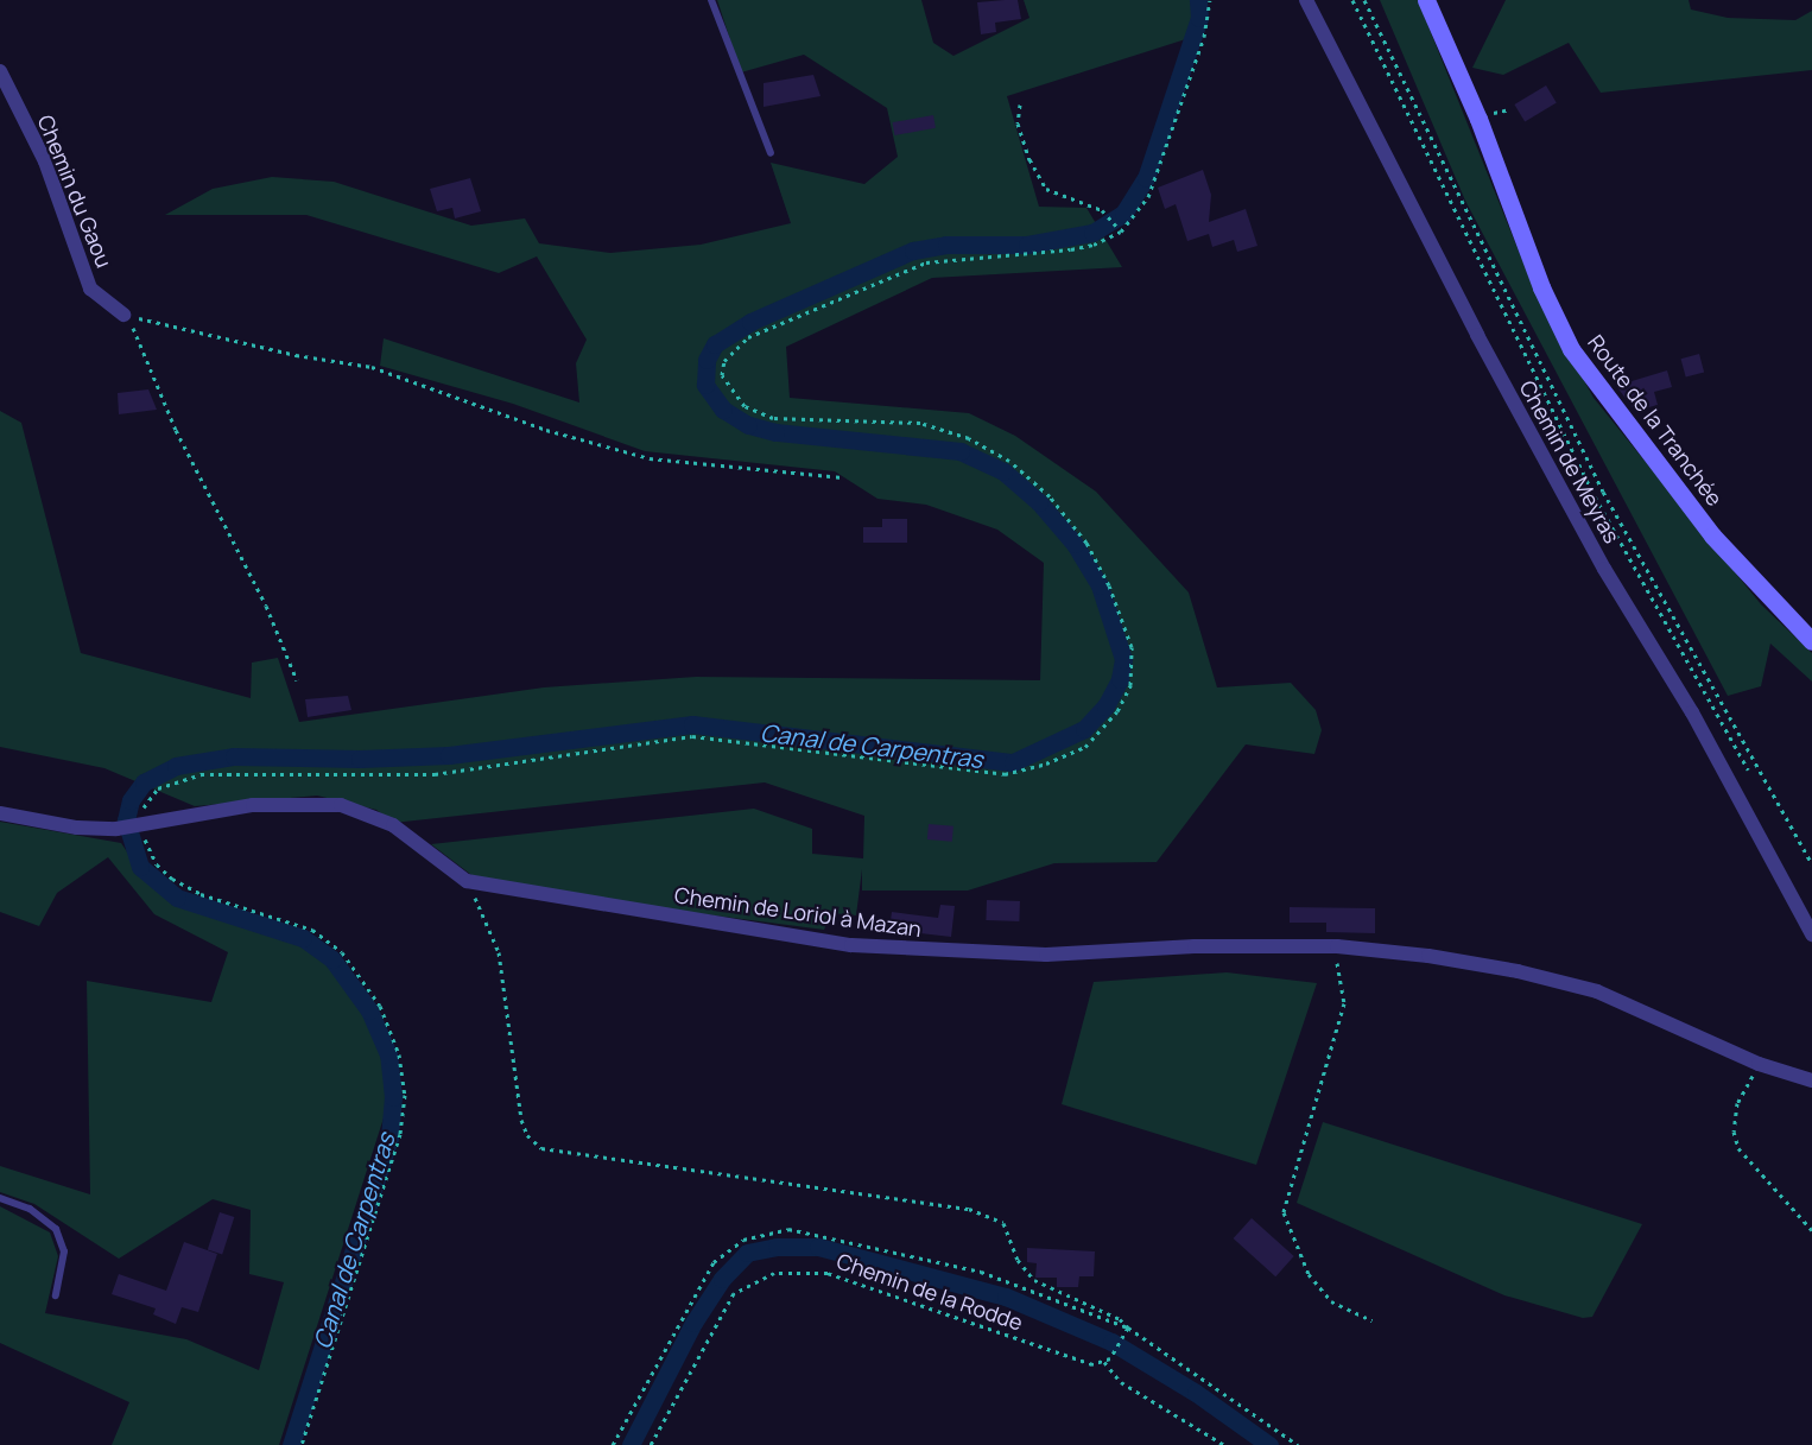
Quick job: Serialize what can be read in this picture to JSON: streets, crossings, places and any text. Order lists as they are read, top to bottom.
{
  "streets": {
    "street": [
      "Chemin du Gaou",
      "Route de la Tranchée",
      "Chemin de Meyras",
      "Chemin de Loriol à Mazan"
    ],
    "path": ["Chemin de la Rodde"]
  },
  "water": ["Canal de Carpentras"]
}
